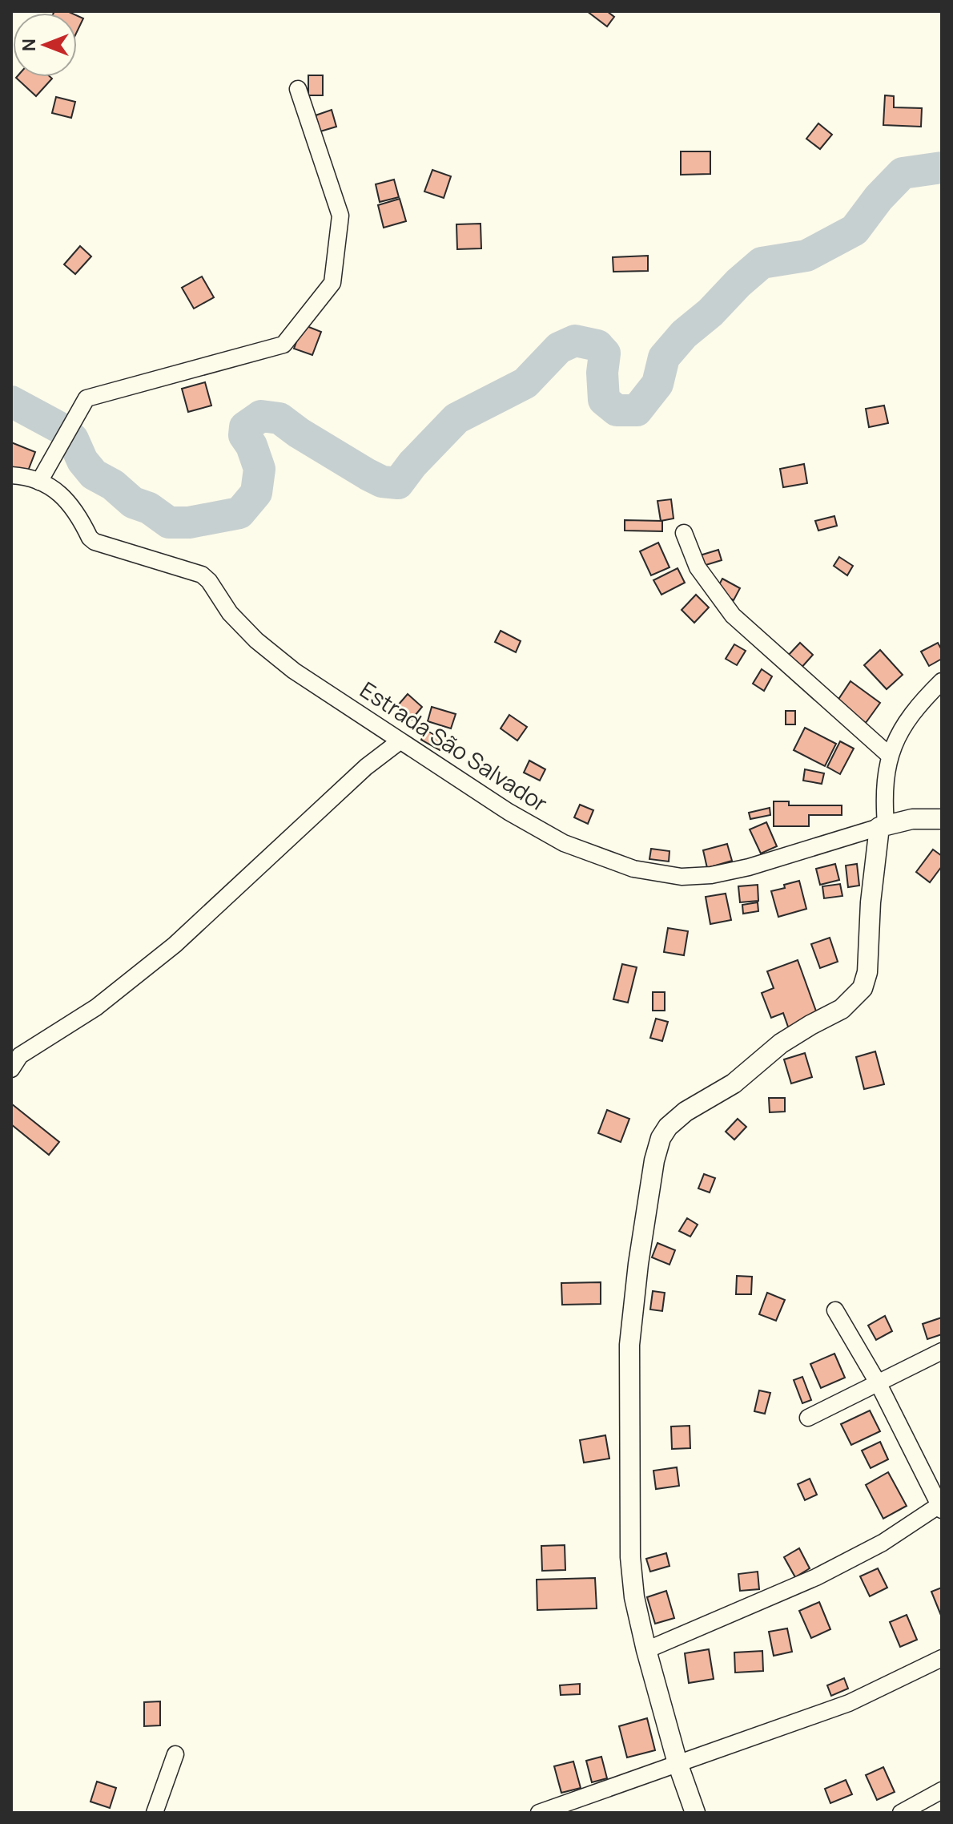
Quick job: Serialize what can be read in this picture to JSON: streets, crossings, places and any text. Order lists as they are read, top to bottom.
{
  "streets": {
    "street": ["Estrada São Salvador"]
  },
  "north": "left"
}
